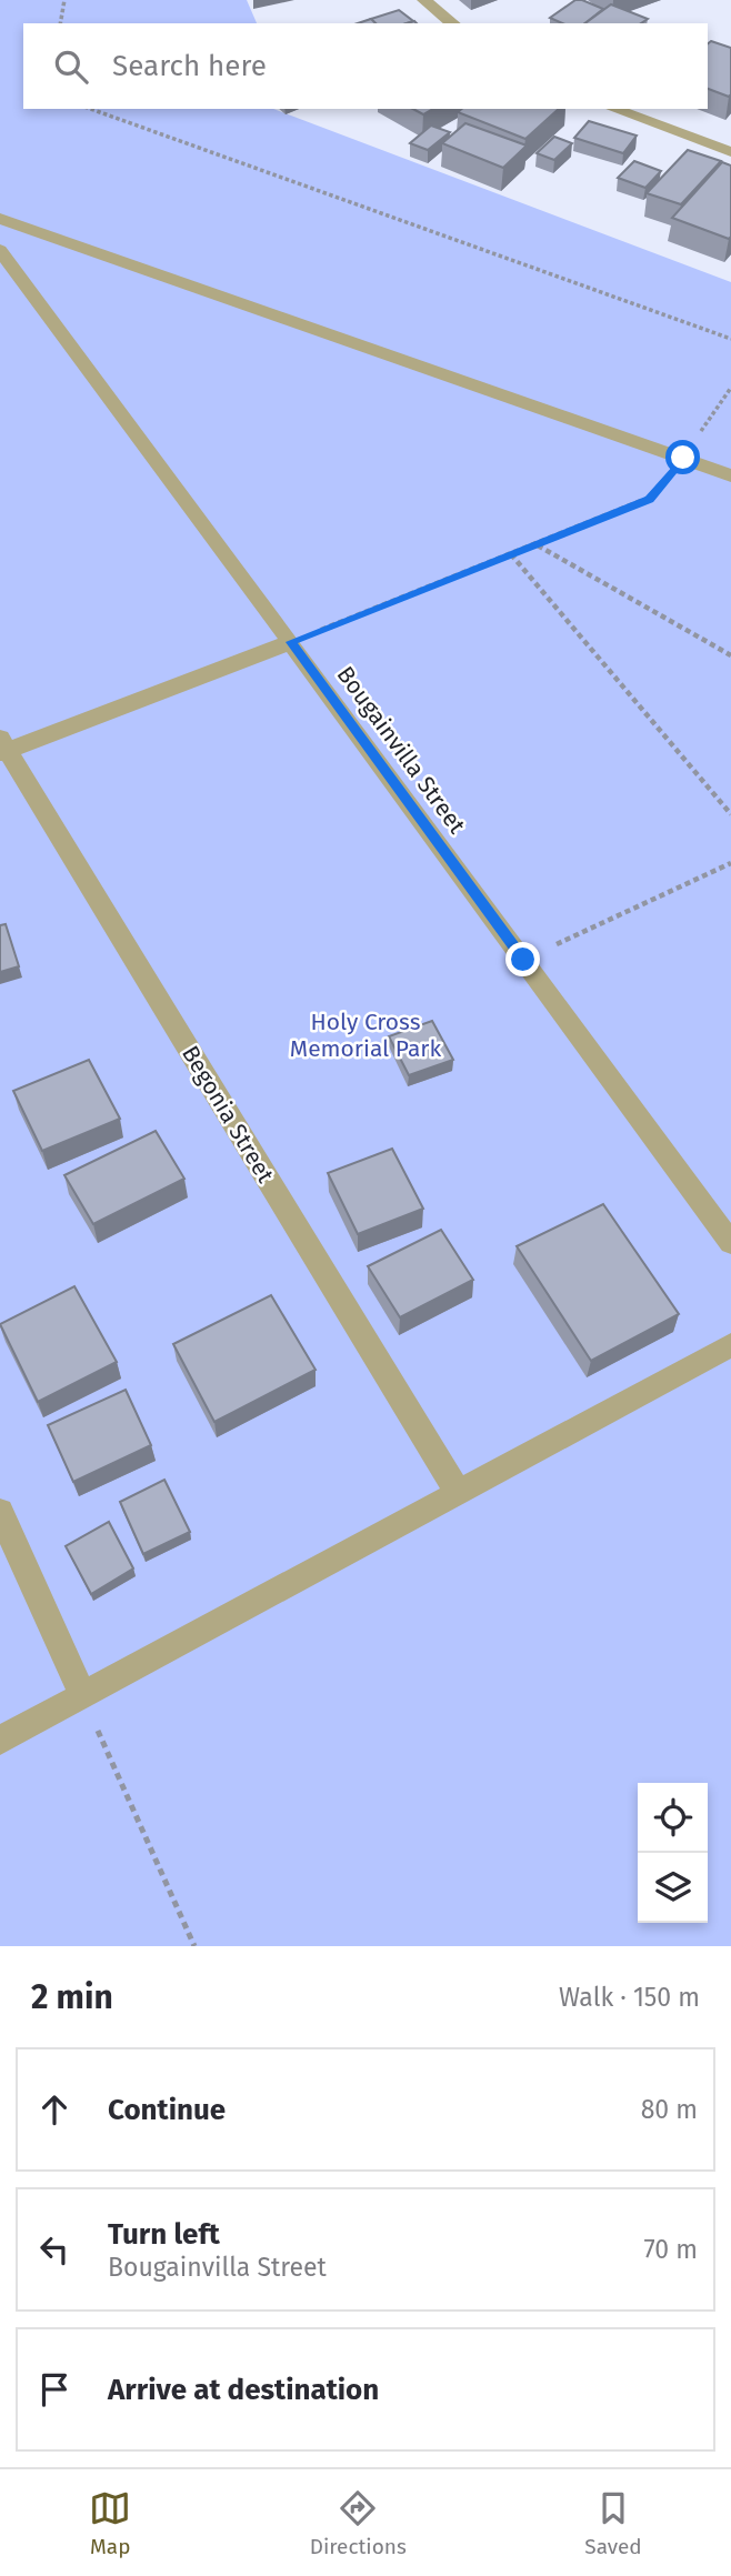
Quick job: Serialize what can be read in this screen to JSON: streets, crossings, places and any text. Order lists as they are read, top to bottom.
{
  "streets": {
    "street": ["Bougainvilla Street", "Begonia Street"]
  },
  "parks": ["Holy Cross Memorial Park"],
  "page": {
    "search": "Search here",
    "heading": ["2 min", "Walk · 150 m"],
    "list": [
      ["Continue", "80 m"],
      ["Turn left", "Bougainvilla Street", "70 m"],
      "Arrive at destination"
    ],
    "nav": ["Map", "Directions", "Saved"]
  }
}
